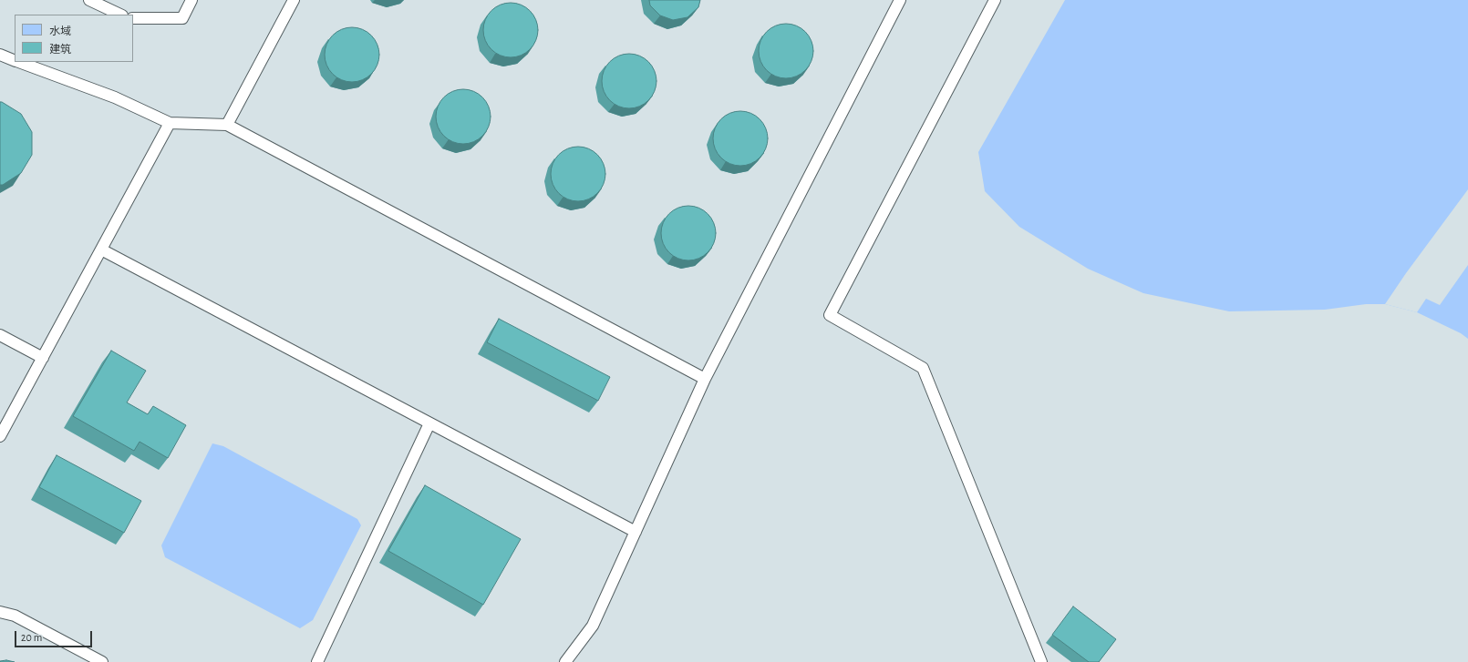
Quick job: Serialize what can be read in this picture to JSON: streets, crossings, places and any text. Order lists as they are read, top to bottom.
{
  "legend": ["水域", "建筑"],
  "scale_bar": "20 m"
}
